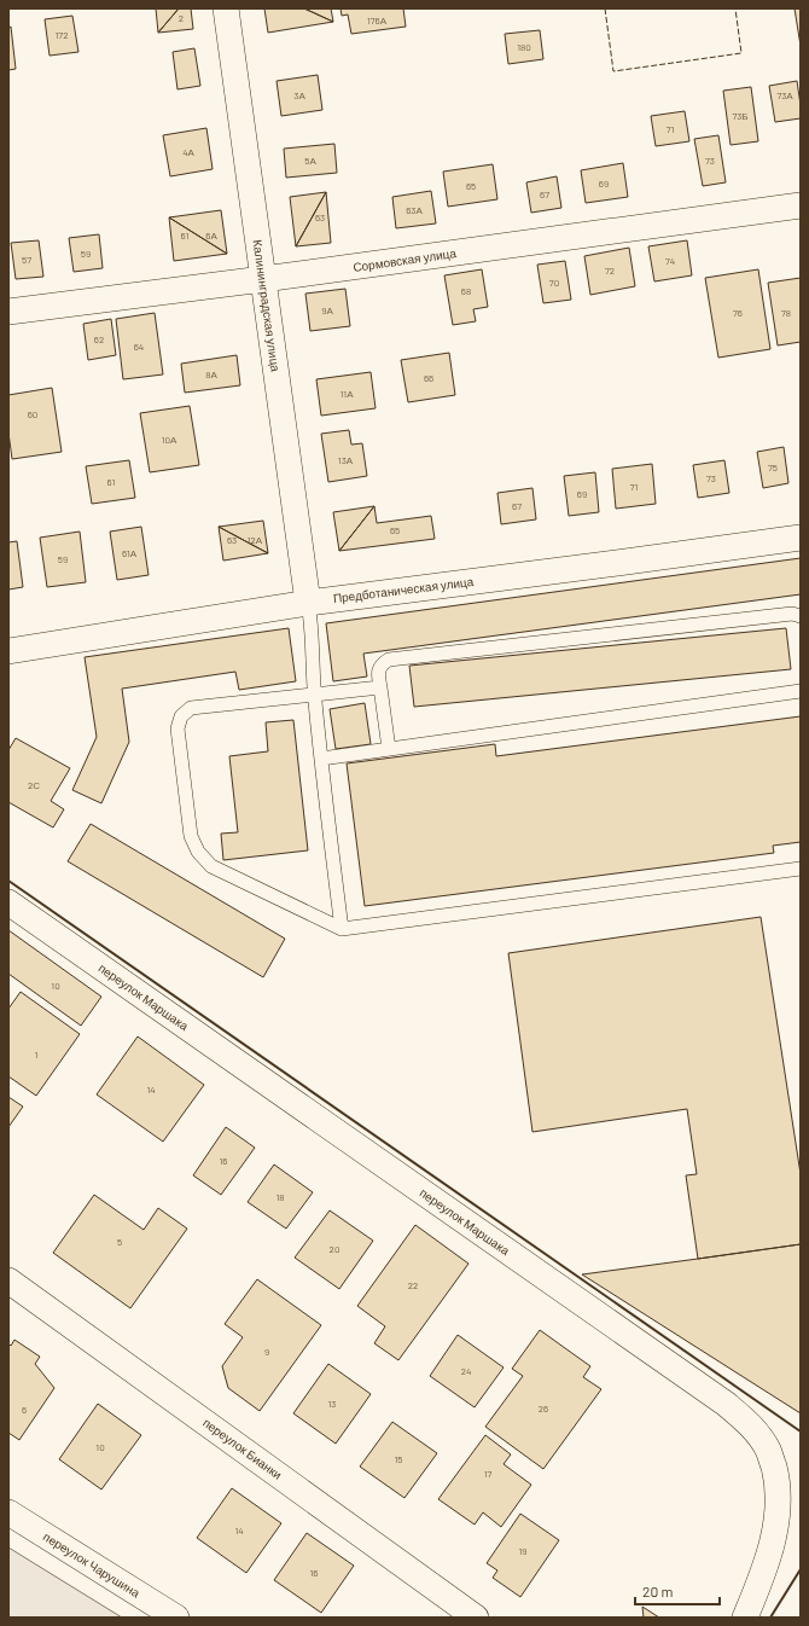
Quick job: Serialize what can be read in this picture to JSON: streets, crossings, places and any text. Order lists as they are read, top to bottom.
{
  "streets": {
    "street": [
      "Сормовская улица",
      "Калининградская улица",
      "Предботаническая улица",
      "переулок Маршака",
      "переулок Бианки",
      "переулок Чарушина"
    ]
  },
  "crossings": [
    ["Сормовская улица", "Калининградская улица"],
    ["Калининградская улица", "Предботаническая улица"]
  ],
  "house_numbers": [
    "2",
    "176А",
    "172",
    "180",
    "3А",
    "73А",
    "73Б",
    "71",
    "4А",
    "5А",
    "73",
    "69",
    "65",
    "67",
    "63А",
    "63",
    "61",
    "6А",
    "59",
    "57",
    "74",
    "72",
    "70",
    "68",
    "9А",
    "76",
    "78",
    "62",
    "64",
    "8А",
    "66",
    "11А",
    "60",
    "10А",
    "13А",
    "75",
    "73",
    "61",
    "71",
    "69",
    "67",
    "65",
    "63",
    "12А",
    "61А",
    "59",
    "2С",
    "10",
    "1",
    "14",
    "16",
    "18",
    "5",
    "20",
    "22",
    "9",
    "24",
    "13",
    "26",
    "6",
    "10",
    "15",
    "17",
    "14",
    "19",
    "16"
  ],
  "scale_bar": "20 m"
}
